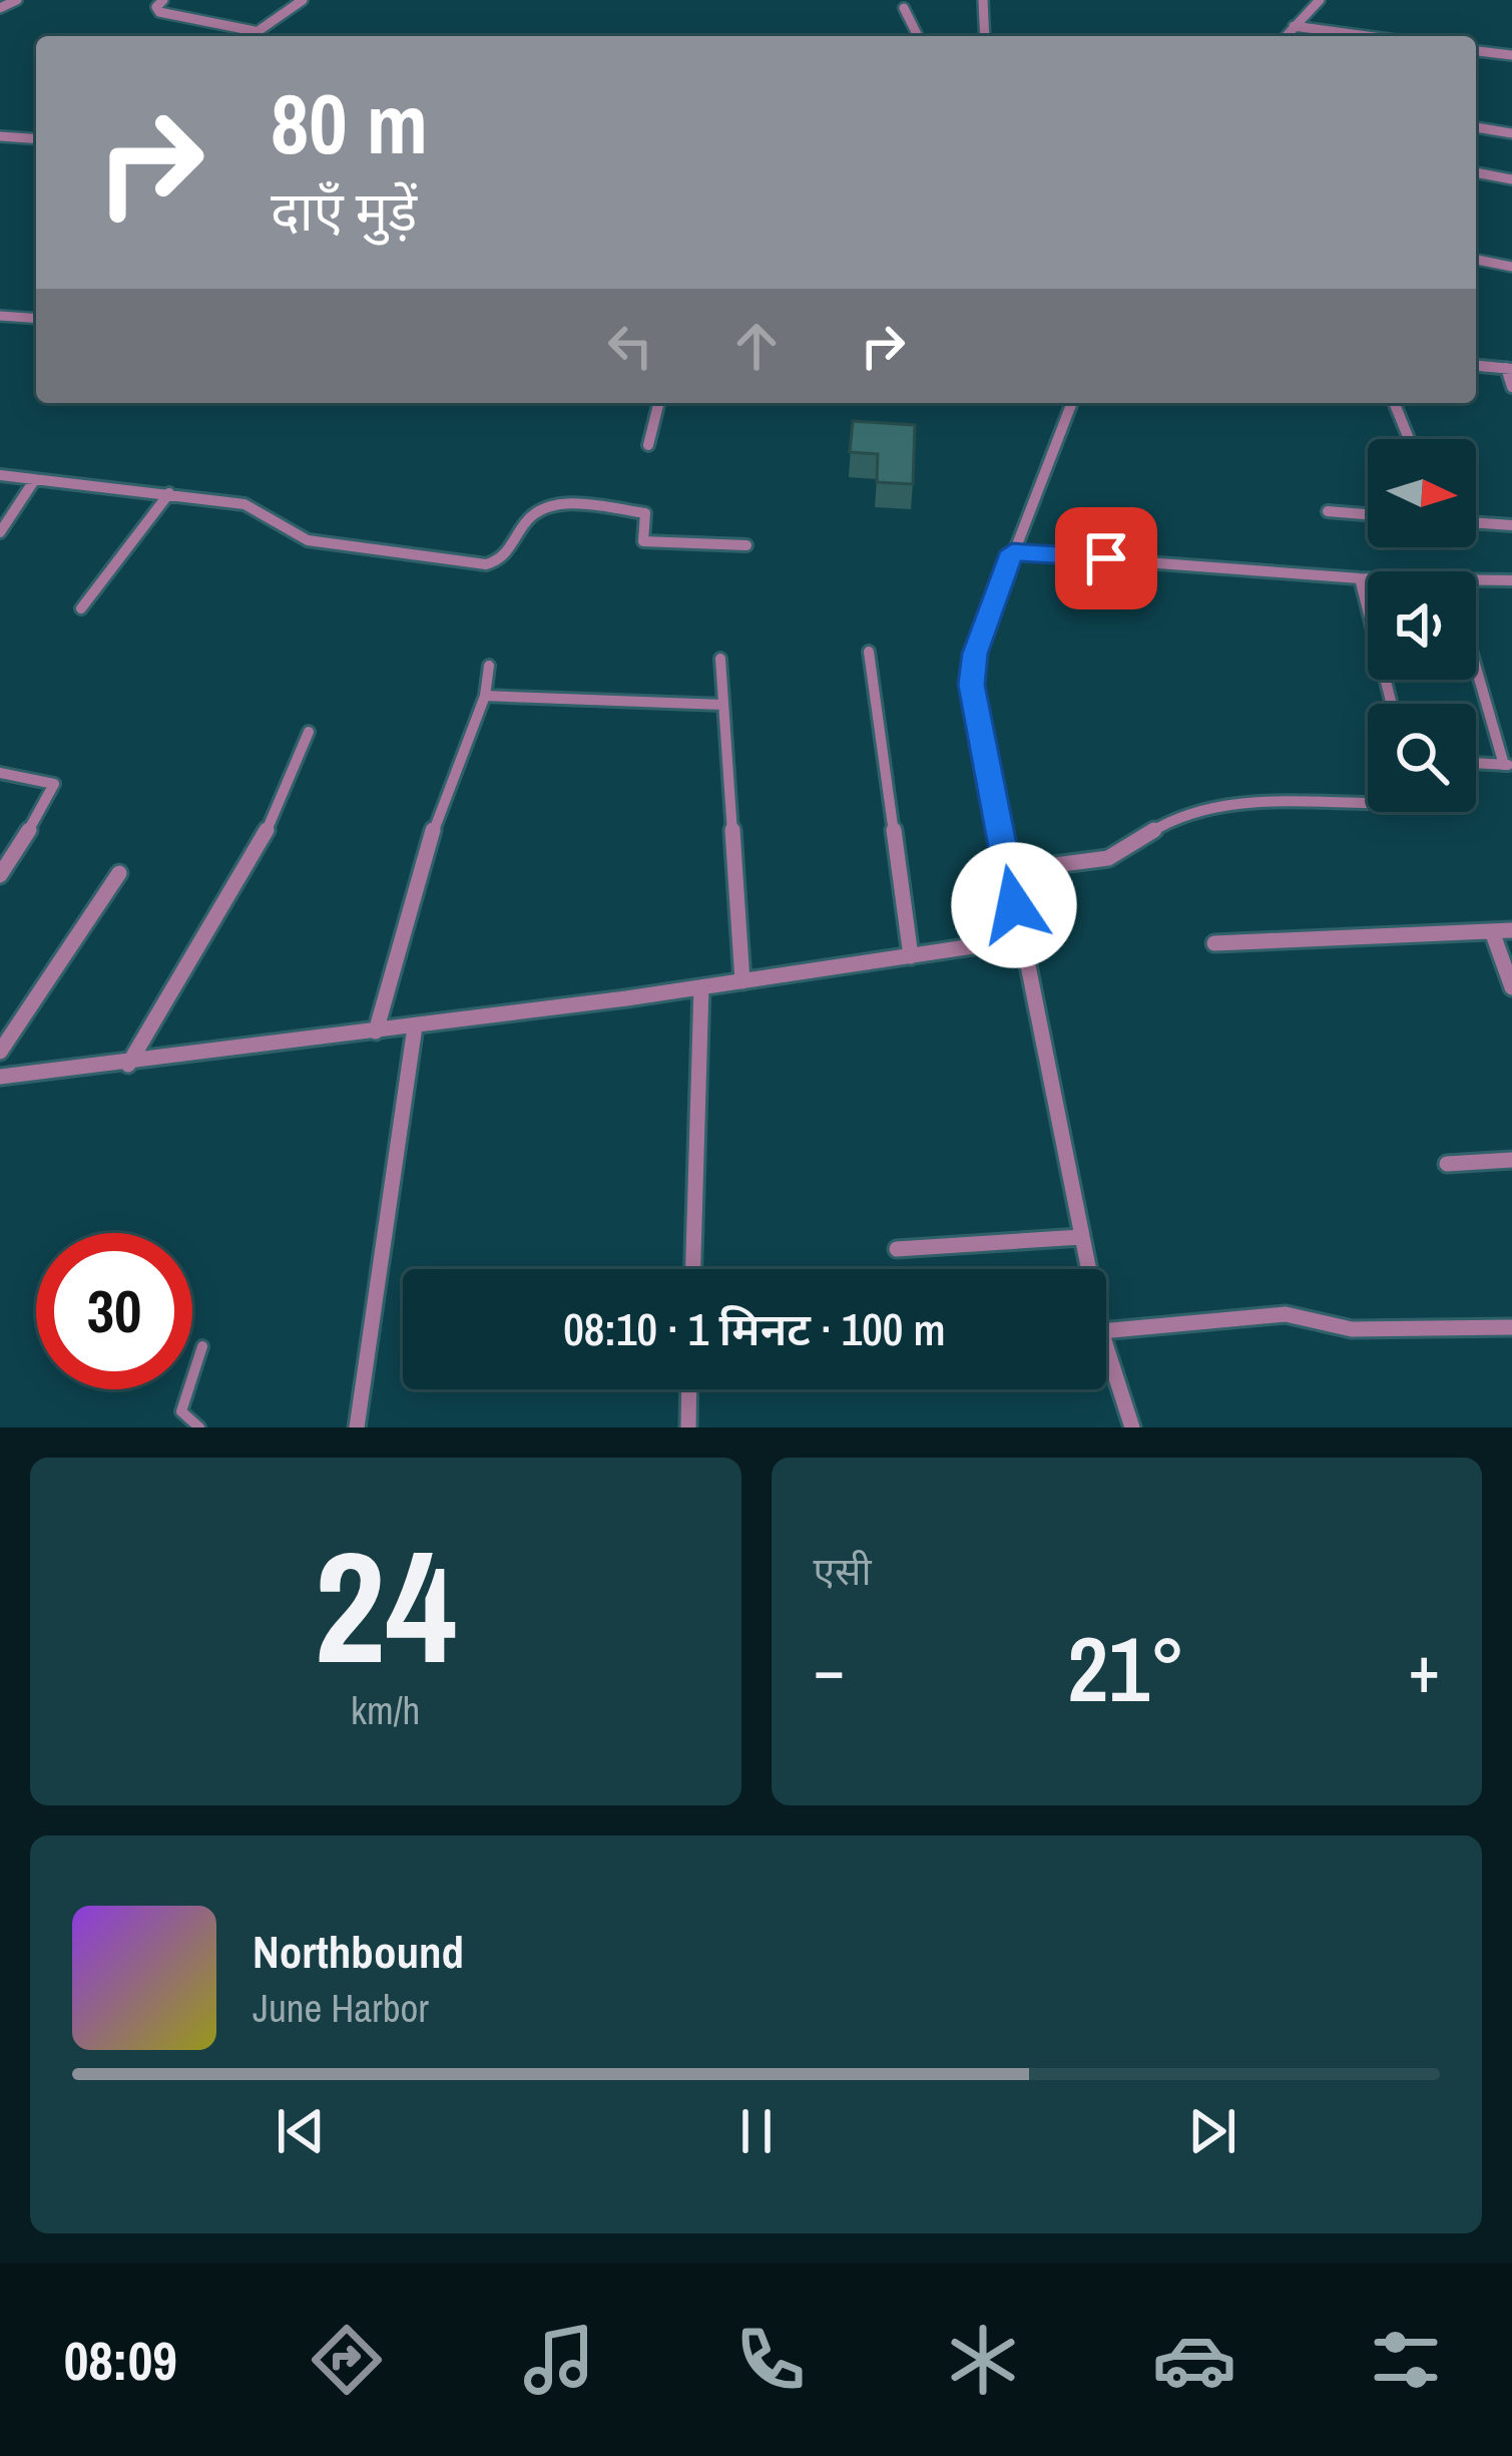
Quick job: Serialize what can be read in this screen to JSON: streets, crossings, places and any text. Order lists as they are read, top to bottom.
{
  "north": "right",
  "page": {
    "turn": ["80 m", "दाएँ मुड़ें"],
    "limit": "30",
    "trip": "08:10 · 1 मिनट · 100 m",
    "tile": [
      ["24", "km/h"],
      "एसी"
    ],
    "heat": ["−", "21°", "+"],
    "song": ["Northbound", "June Harbor"],
    "tabs": "08:09"
  }
}
